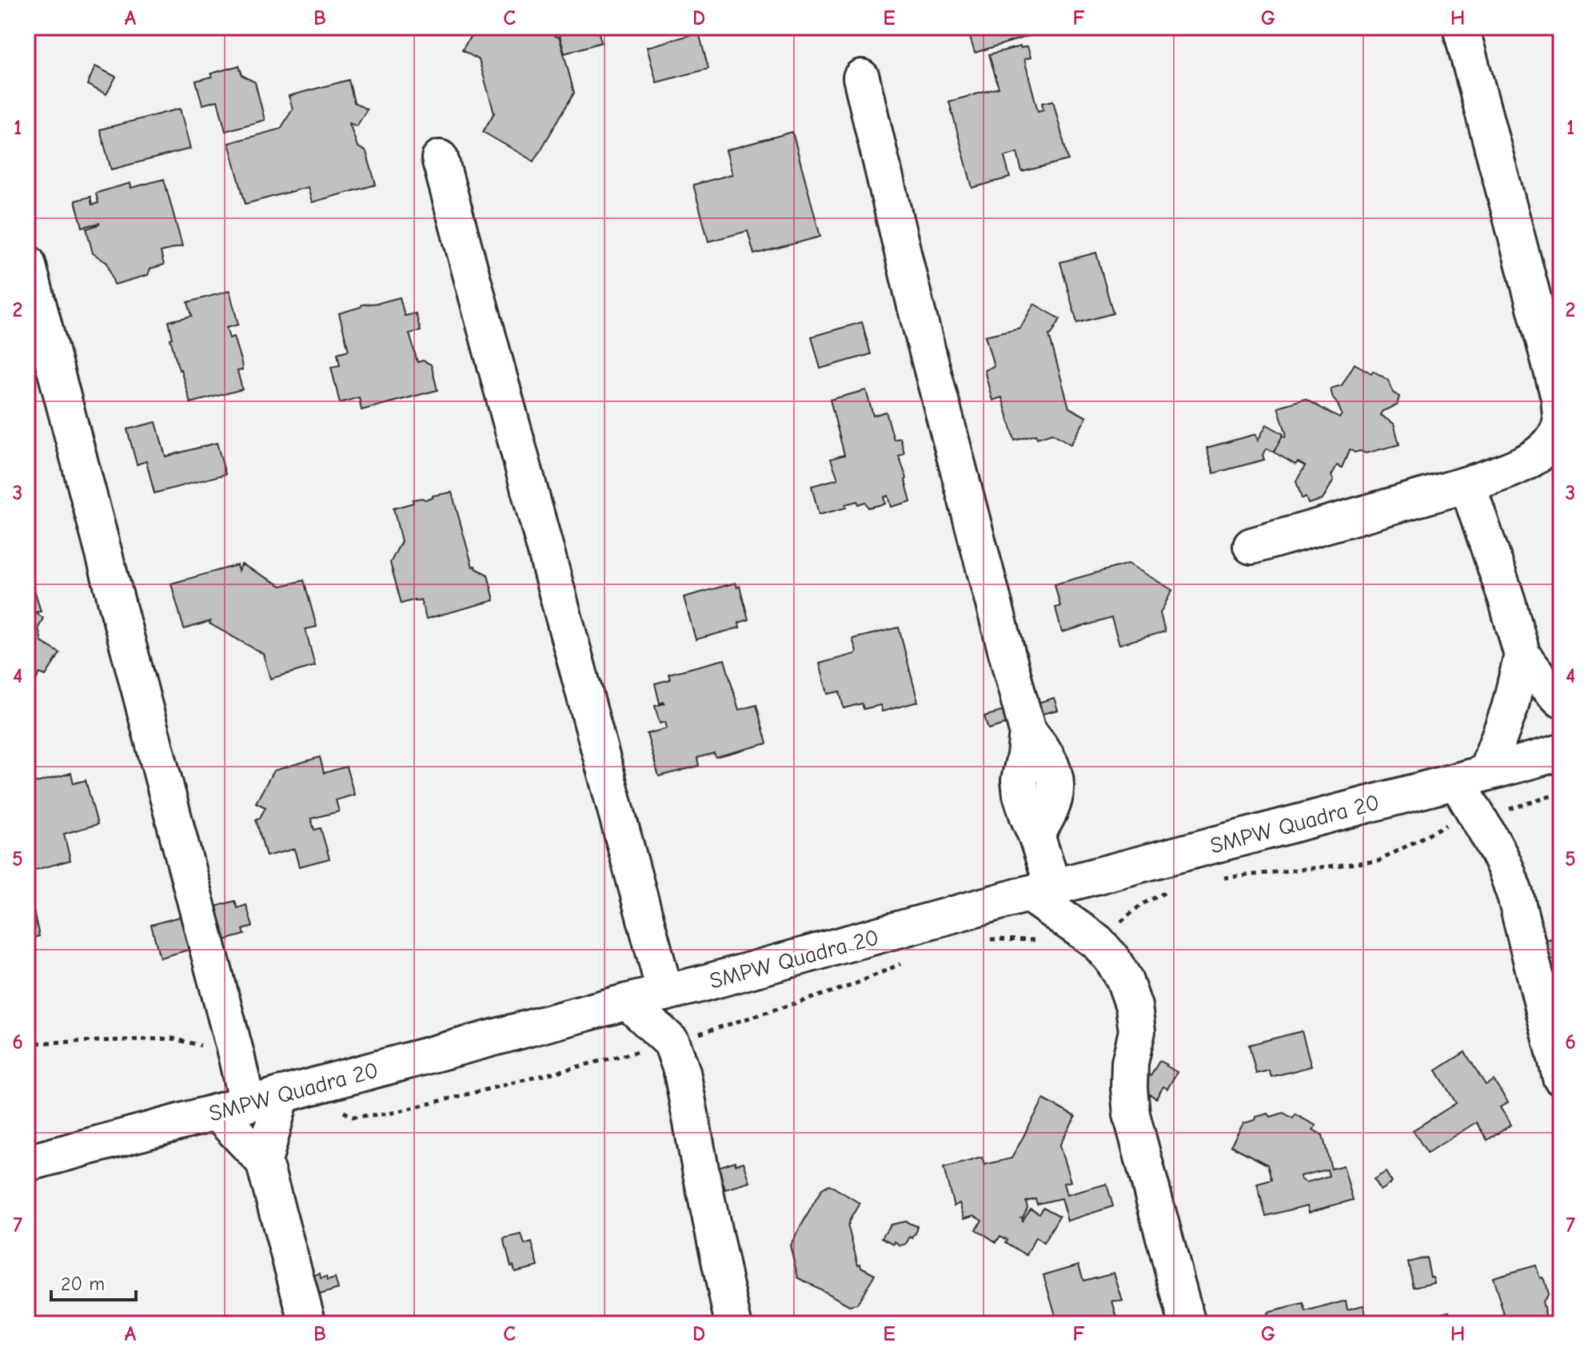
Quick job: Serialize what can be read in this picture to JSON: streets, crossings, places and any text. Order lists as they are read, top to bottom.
{
  "streets": {
    "street": ["SMPW Quadra 20"]
  },
  "scale_bar": "20 m",
  "grid": {
    "columns": [
      "A",
      "B",
      "C",
      "D",
      "E",
      "F",
      "G",
      "H"
    ],
    "rows": [
      "1",
      "2",
      "3",
      "4",
      "5",
      "6",
      "7"
    ]
  }
}
